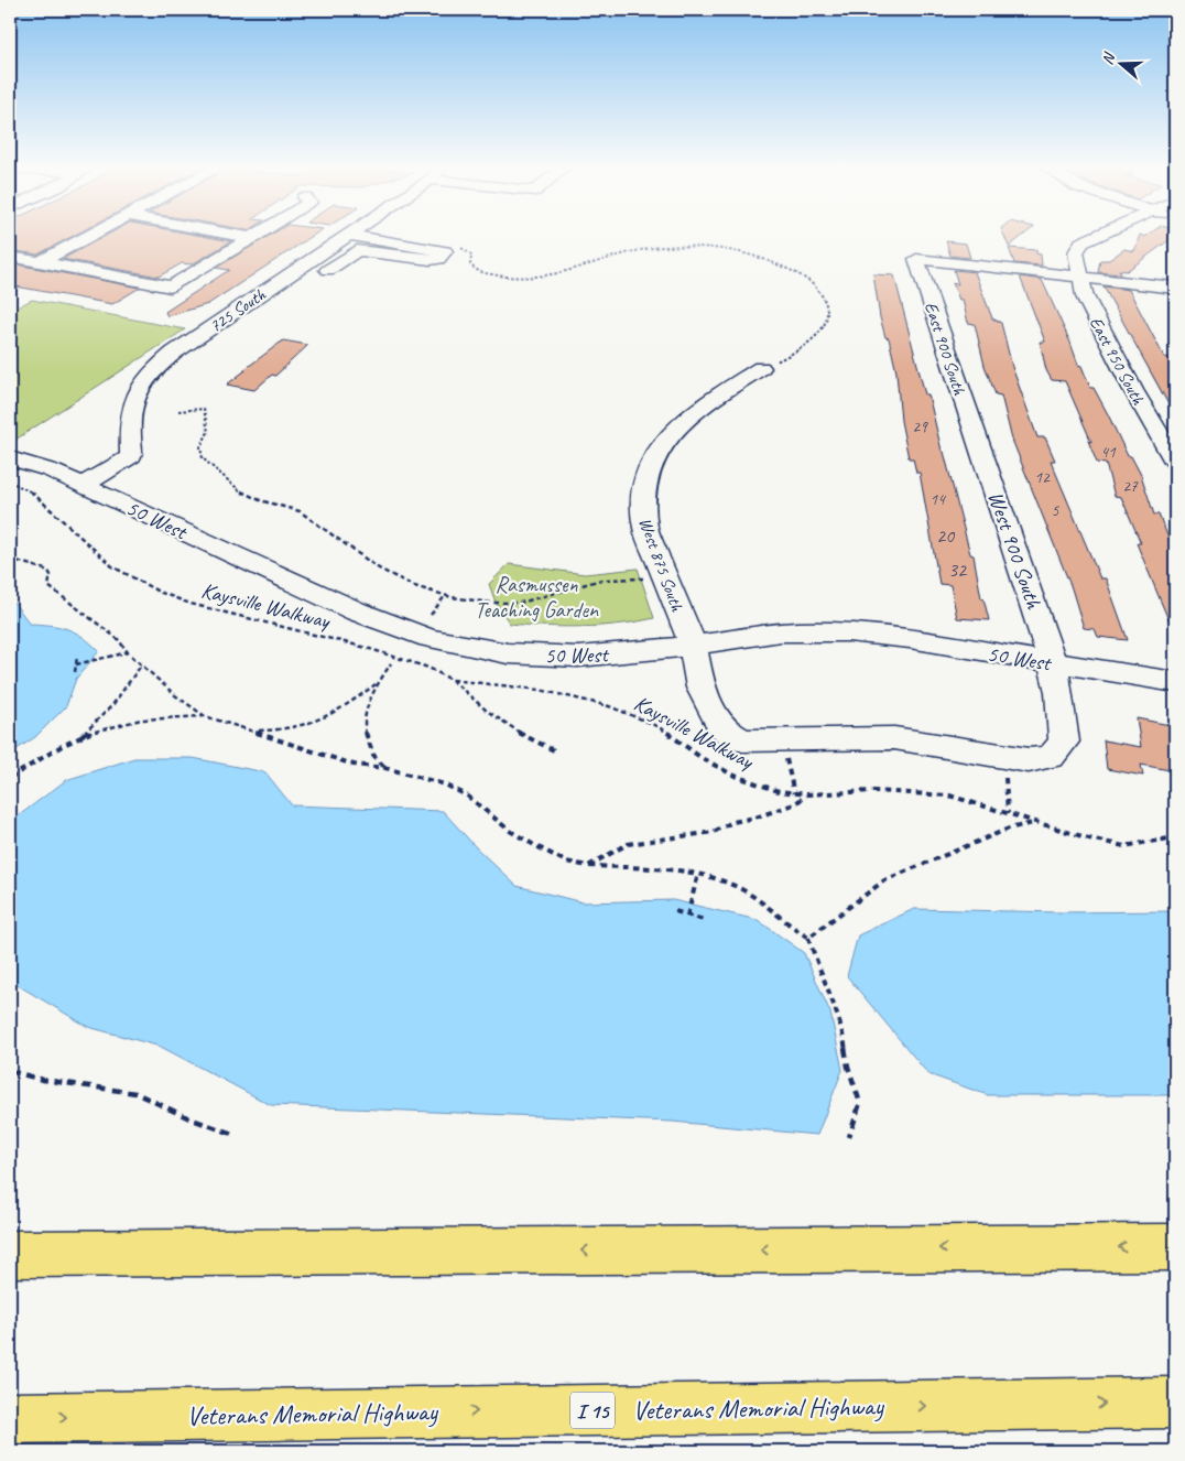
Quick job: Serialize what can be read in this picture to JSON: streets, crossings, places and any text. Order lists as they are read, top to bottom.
{
  "streets": {
    "highway": ["Veterans Memorial Highway", "I 15"],
    "street": [
      "725 South",
      "East 900 South",
      "East 950 South",
      "50 West",
      "West 900 South",
      "West 875 South"
    ],
    "path": ["Kaysville Walkway"]
  },
  "crossings": [
    ["725 South", "50 West"],
    ["East 900 South", "East 950 South"],
    ["East 900 South", "West 900 South"],
    ["50 West", "West 900 South"],
    ["50 West", "West 875 South"],
    ["West 900 South", "West 875 South"]
  ],
  "parks": ["Rasmussen Teaching Garden"],
  "house_numbers": [
    "29",
    "41",
    "12",
    "27",
    "14",
    "5",
    "20",
    "32"
  ],
  "north": "left"
}
